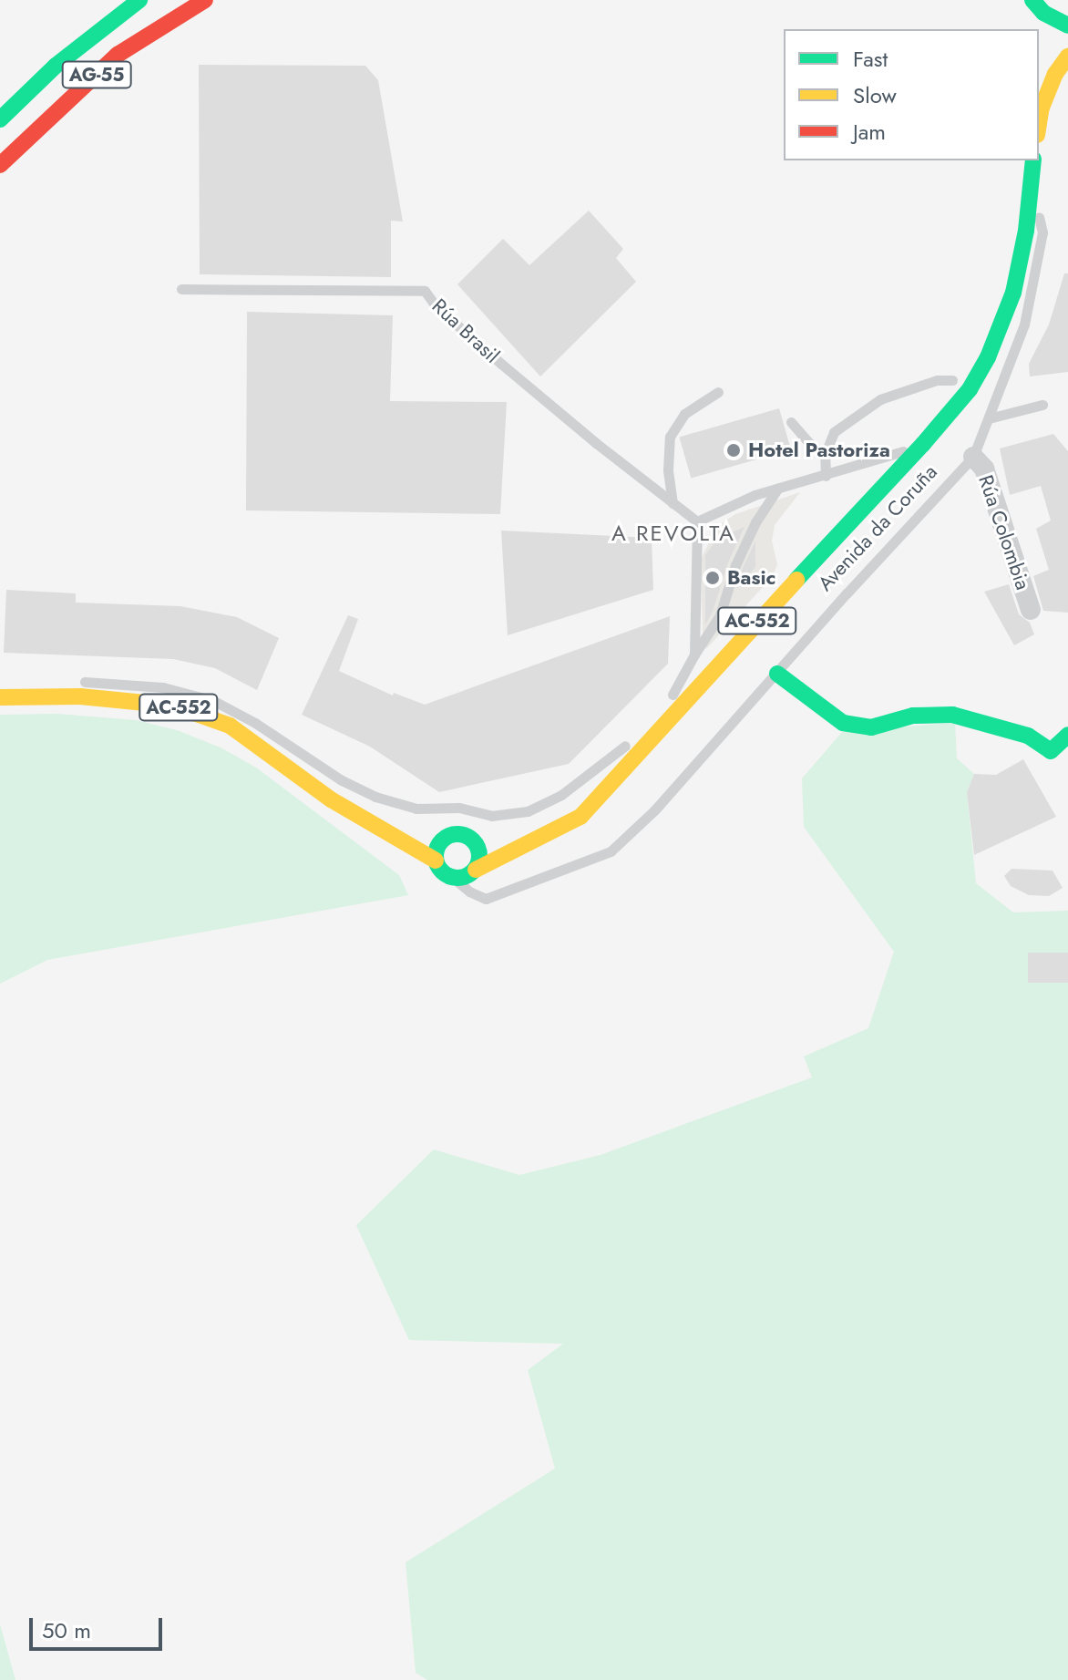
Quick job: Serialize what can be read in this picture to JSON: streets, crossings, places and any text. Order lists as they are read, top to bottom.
{
  "streets": {
    "main road": ["AG-55", "Avenida da Coruña", "AC-552"],
    "street": ["Rúa Colombia"],
    "lane": ["Rúa Brasil"]
  },
  "crossings": [
    ["Rúa Brasil", "Avenida da Coruña"],
    ["Avenida da Coruña", "Rúa Colombia"],
    ["Avenida da Coruña", "AC-552"]
  ],
  "districts": ["A REVOLTA"],
  "places": ["Hotel Pastoriza", "Basic"],
  "legend": ["Fast", "Slow", "Jam"],
  "scale_bar": "50 m"
}
